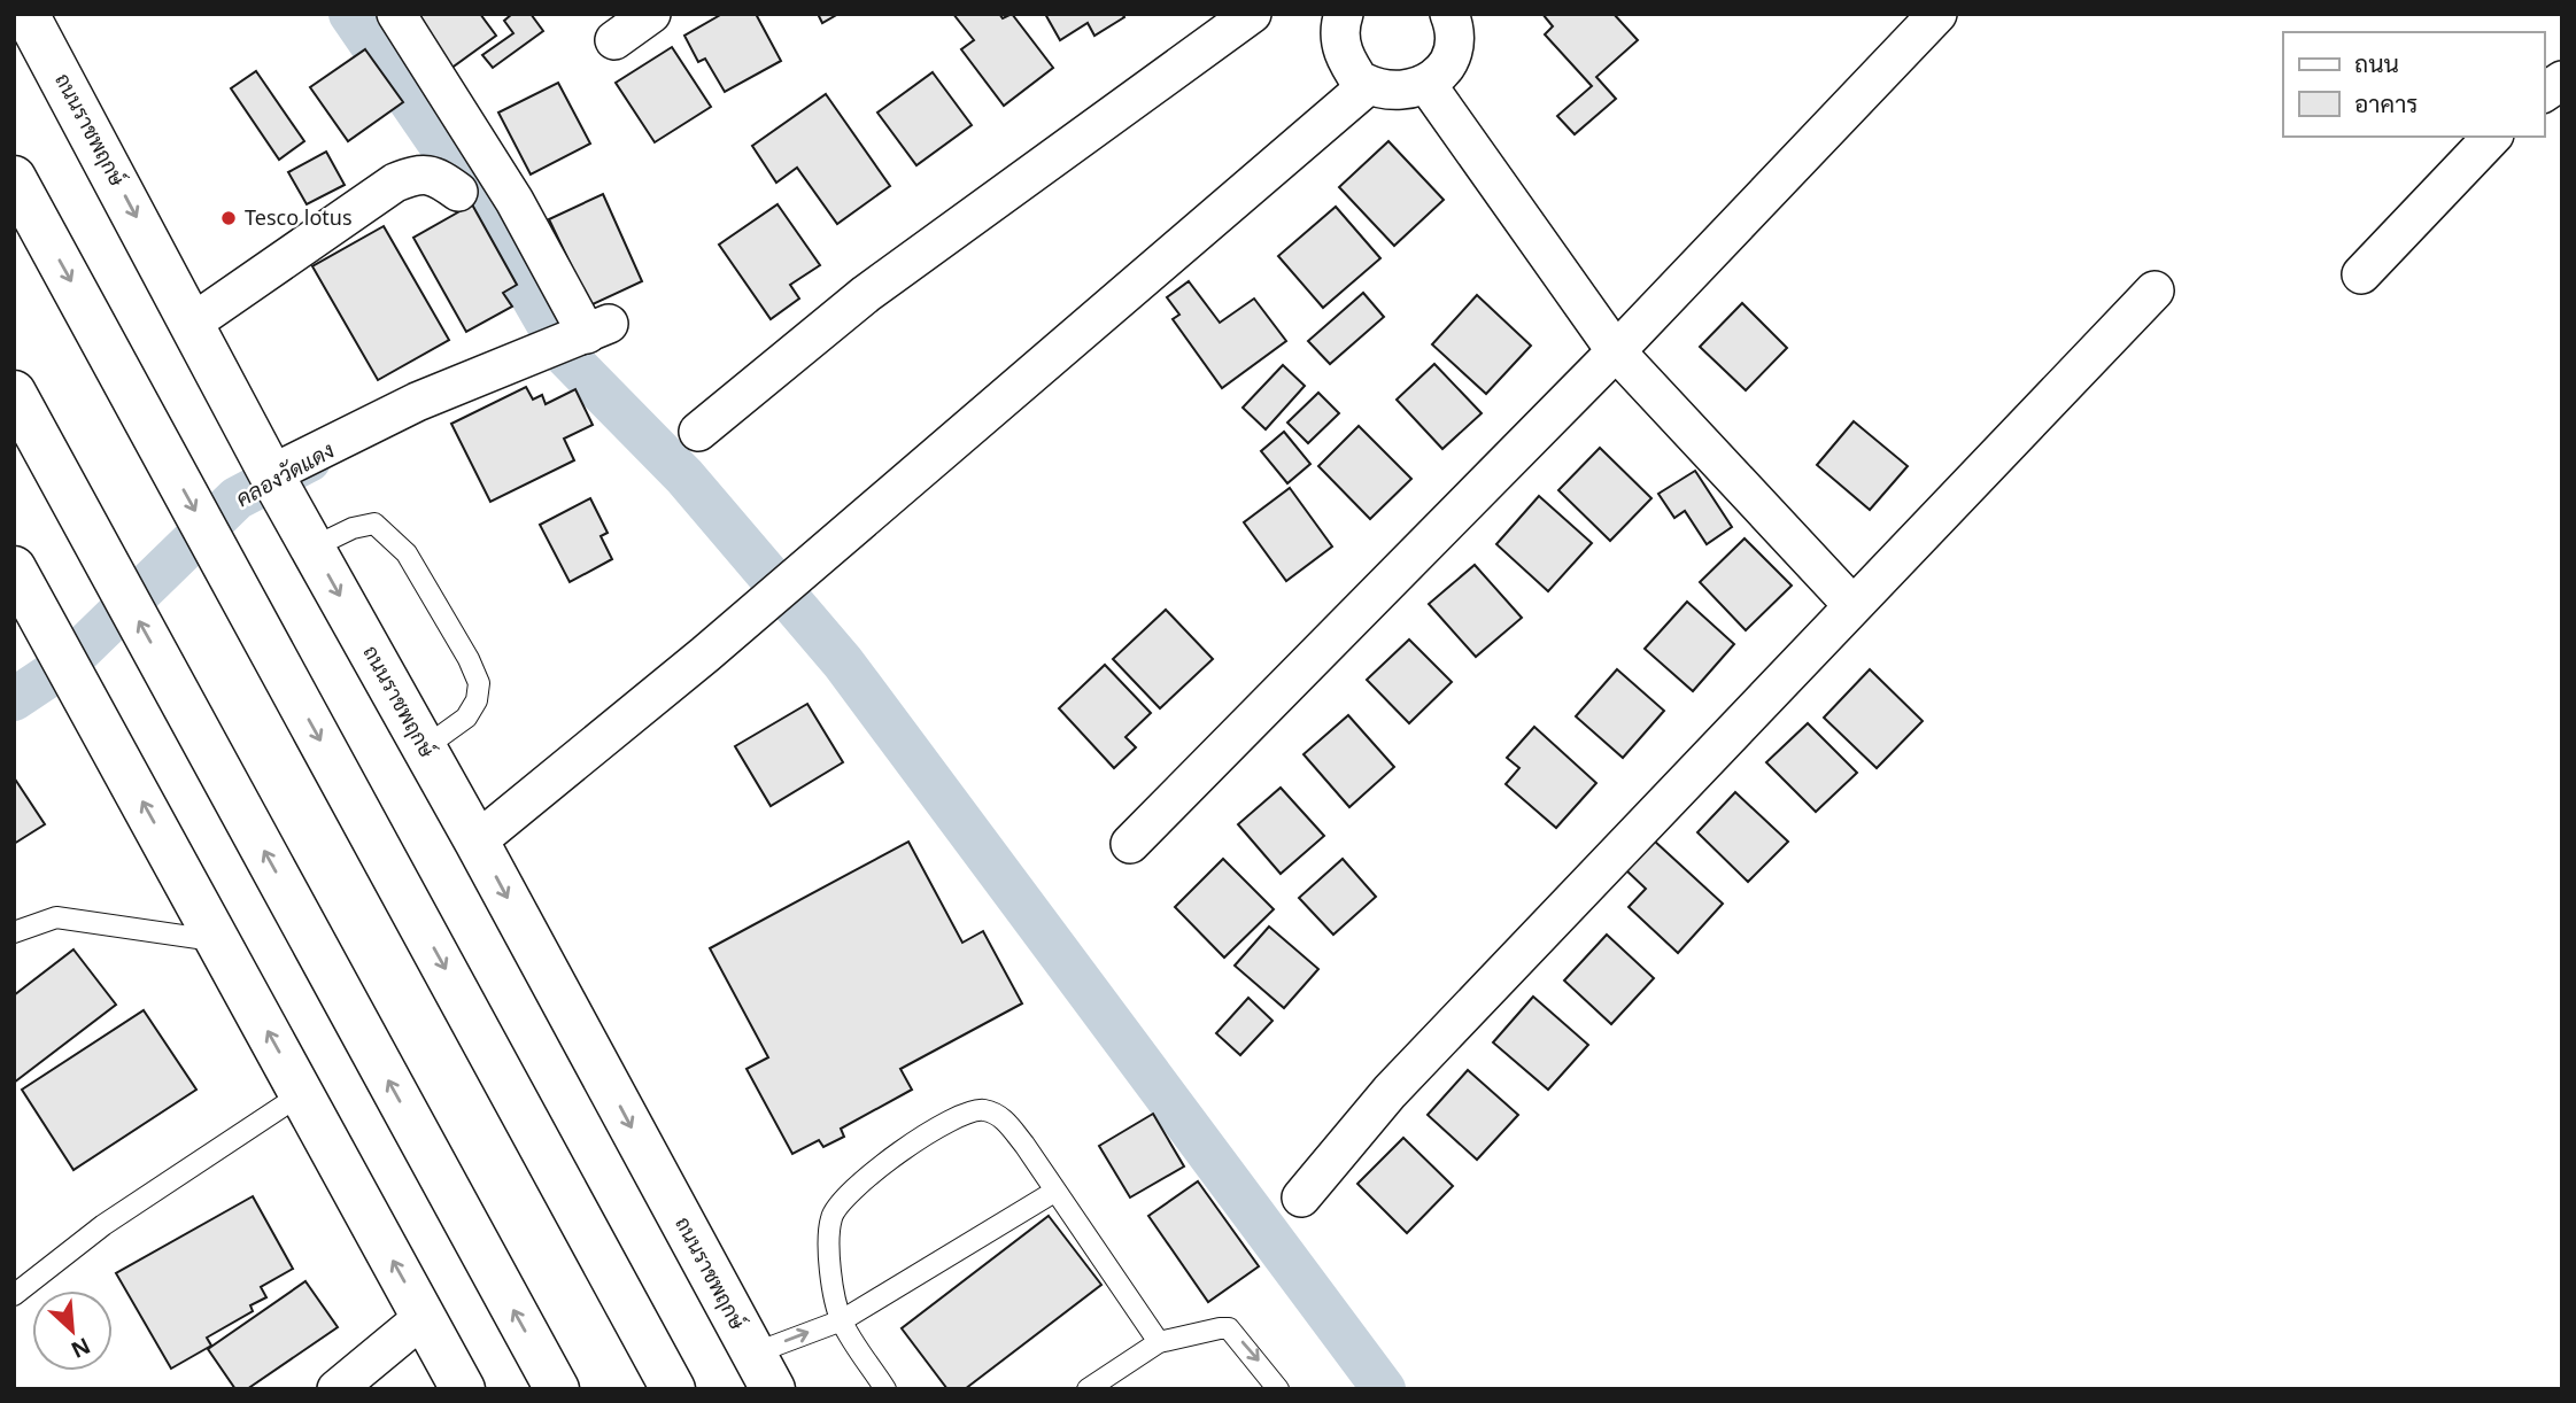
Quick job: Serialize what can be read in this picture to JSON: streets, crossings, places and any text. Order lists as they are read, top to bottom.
{
  "streets": {
    "main road": ["ถนนราชพฤกษ์"]
  },
  "water": ["คลองวัดแดง"],
  "places": ["Tesco lotus"],
  "legend": ["ถนน", "อาคาร"],
  "north": "bottom right"
}
